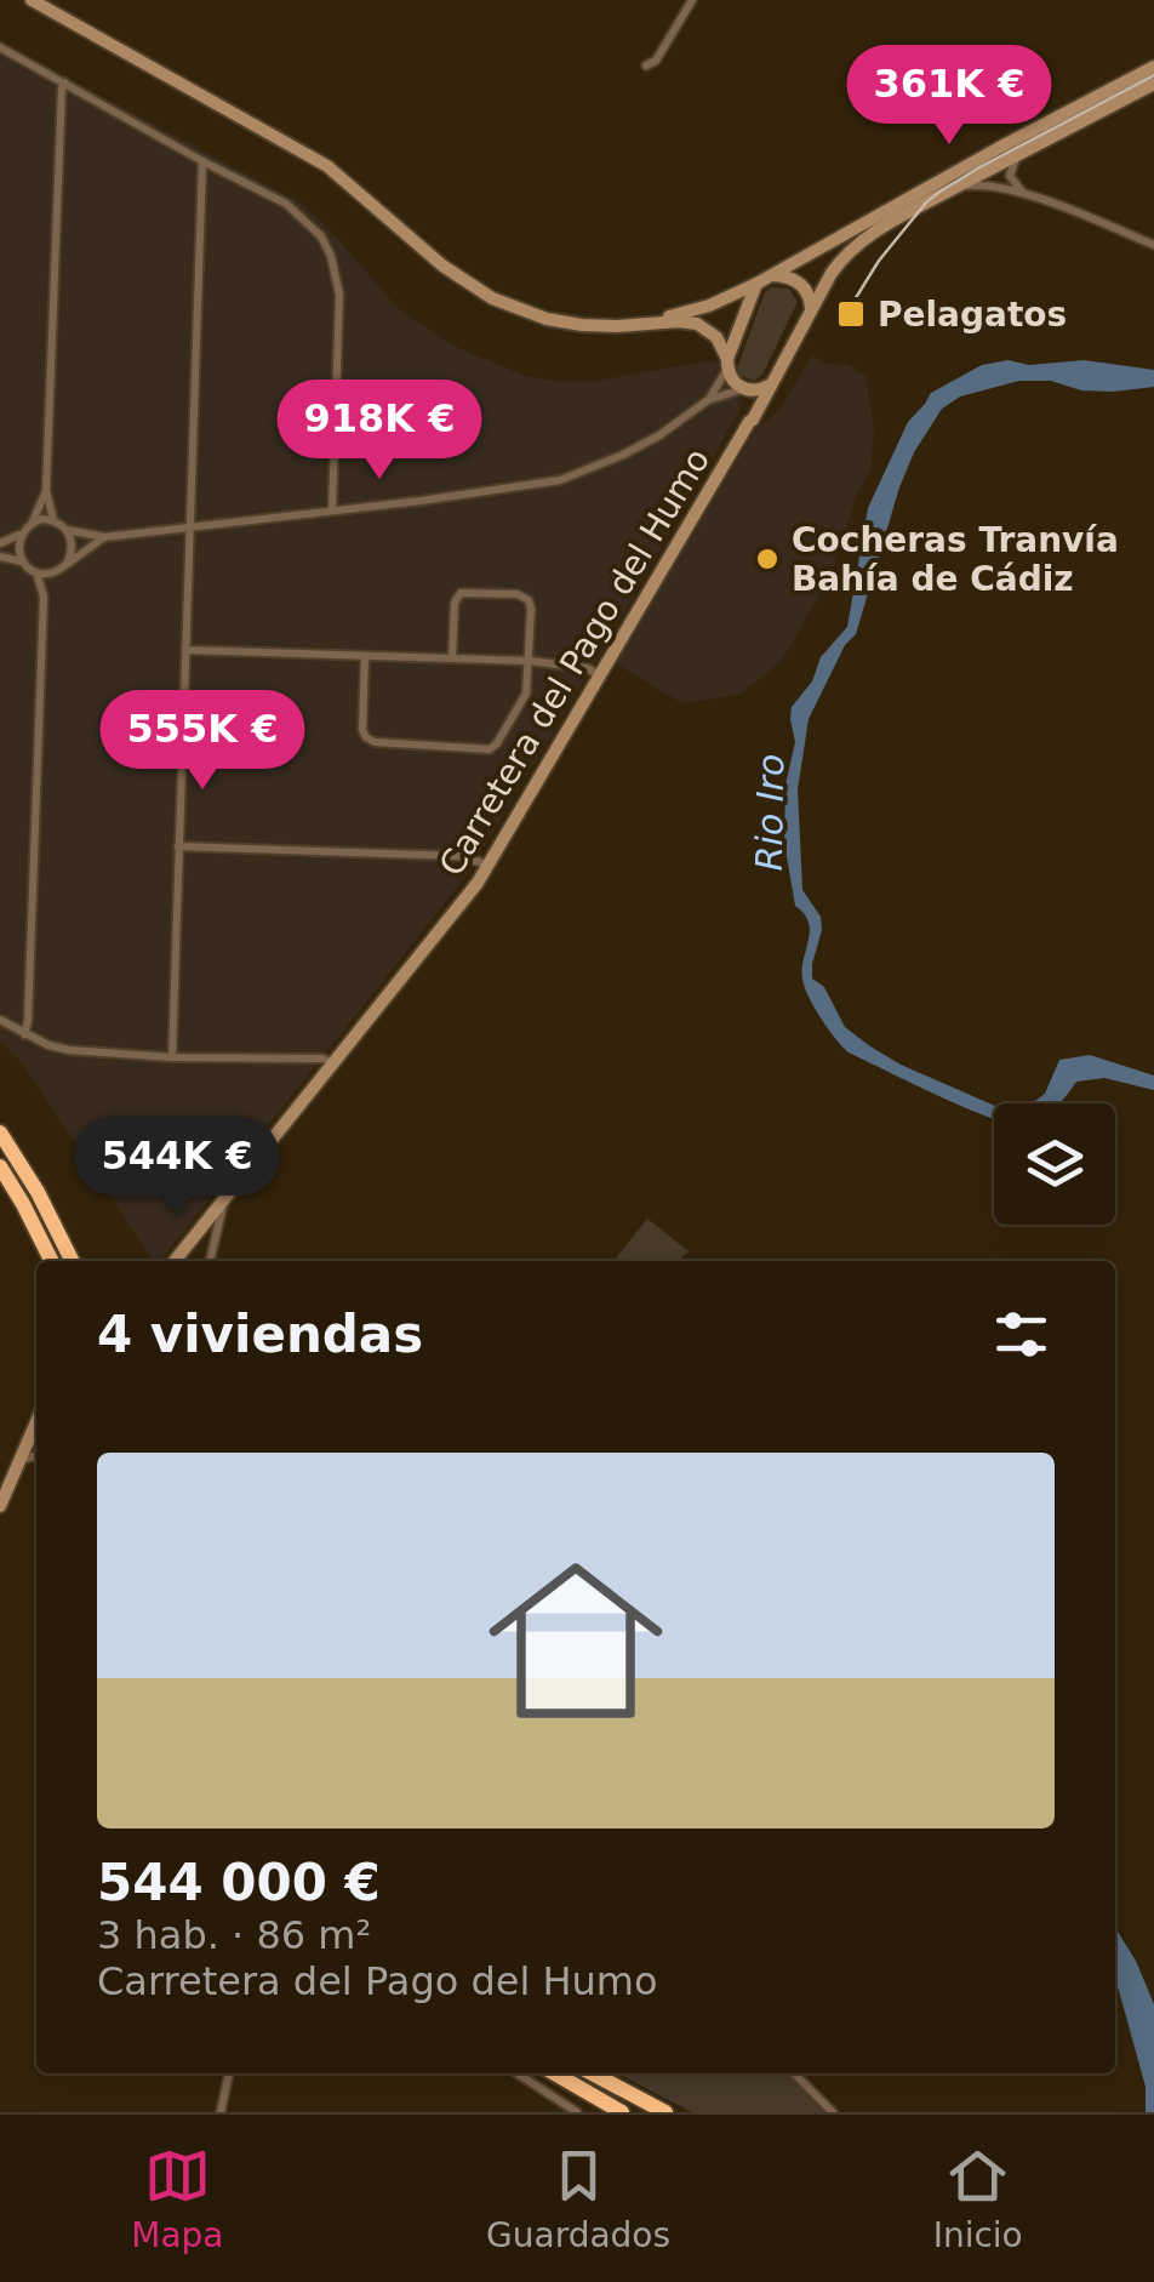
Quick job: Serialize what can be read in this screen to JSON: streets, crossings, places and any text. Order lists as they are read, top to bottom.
{
  "streets": {
    "main road": ["Carretera del Pago del Humo"]
  },
  "water": ["Rio Iro"],
  "places": {
    "transit": ["Pelagatos"],
    "other": ["Cocheras Tranvía Bahía de Cádiz"]
  },
  "page": {
    "price": [
      "361K €",
      "918K €",
      "555K €",
      "544K €"
    ],
    "heading": "4 viviendas",
    "list": [
      {
        "name": "544 000 €",
        "note": "3 hab. · 86 m² · Carretera del Pago del Humo"
      }
    ],
    "tabs": ["Mapa", "Guardados", "Inicio"]
  }
}
